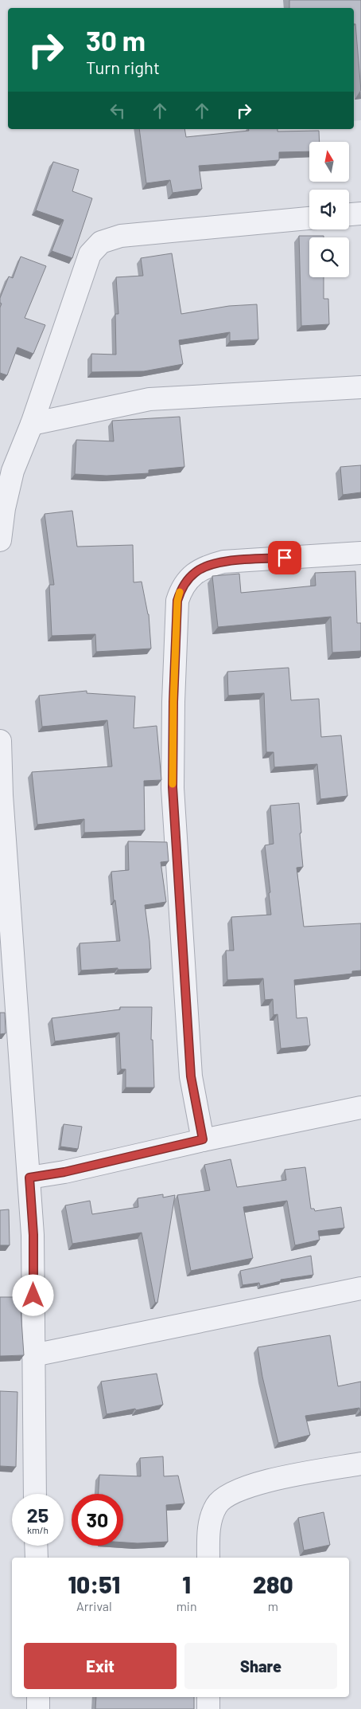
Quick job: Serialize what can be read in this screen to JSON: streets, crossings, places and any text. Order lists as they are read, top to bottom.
{
  "north": "top",
  "page": {
    "turn": ["30 m", "Turn right"],
    "speed": "25 km/h",
    "limit": "30",
    "eta": [
      "10:51",
      "Arrival",
      "1",
      "min",
      "280",
      "m"
    ],
    "buttons": ["Exit", "Share"]
  }
}
